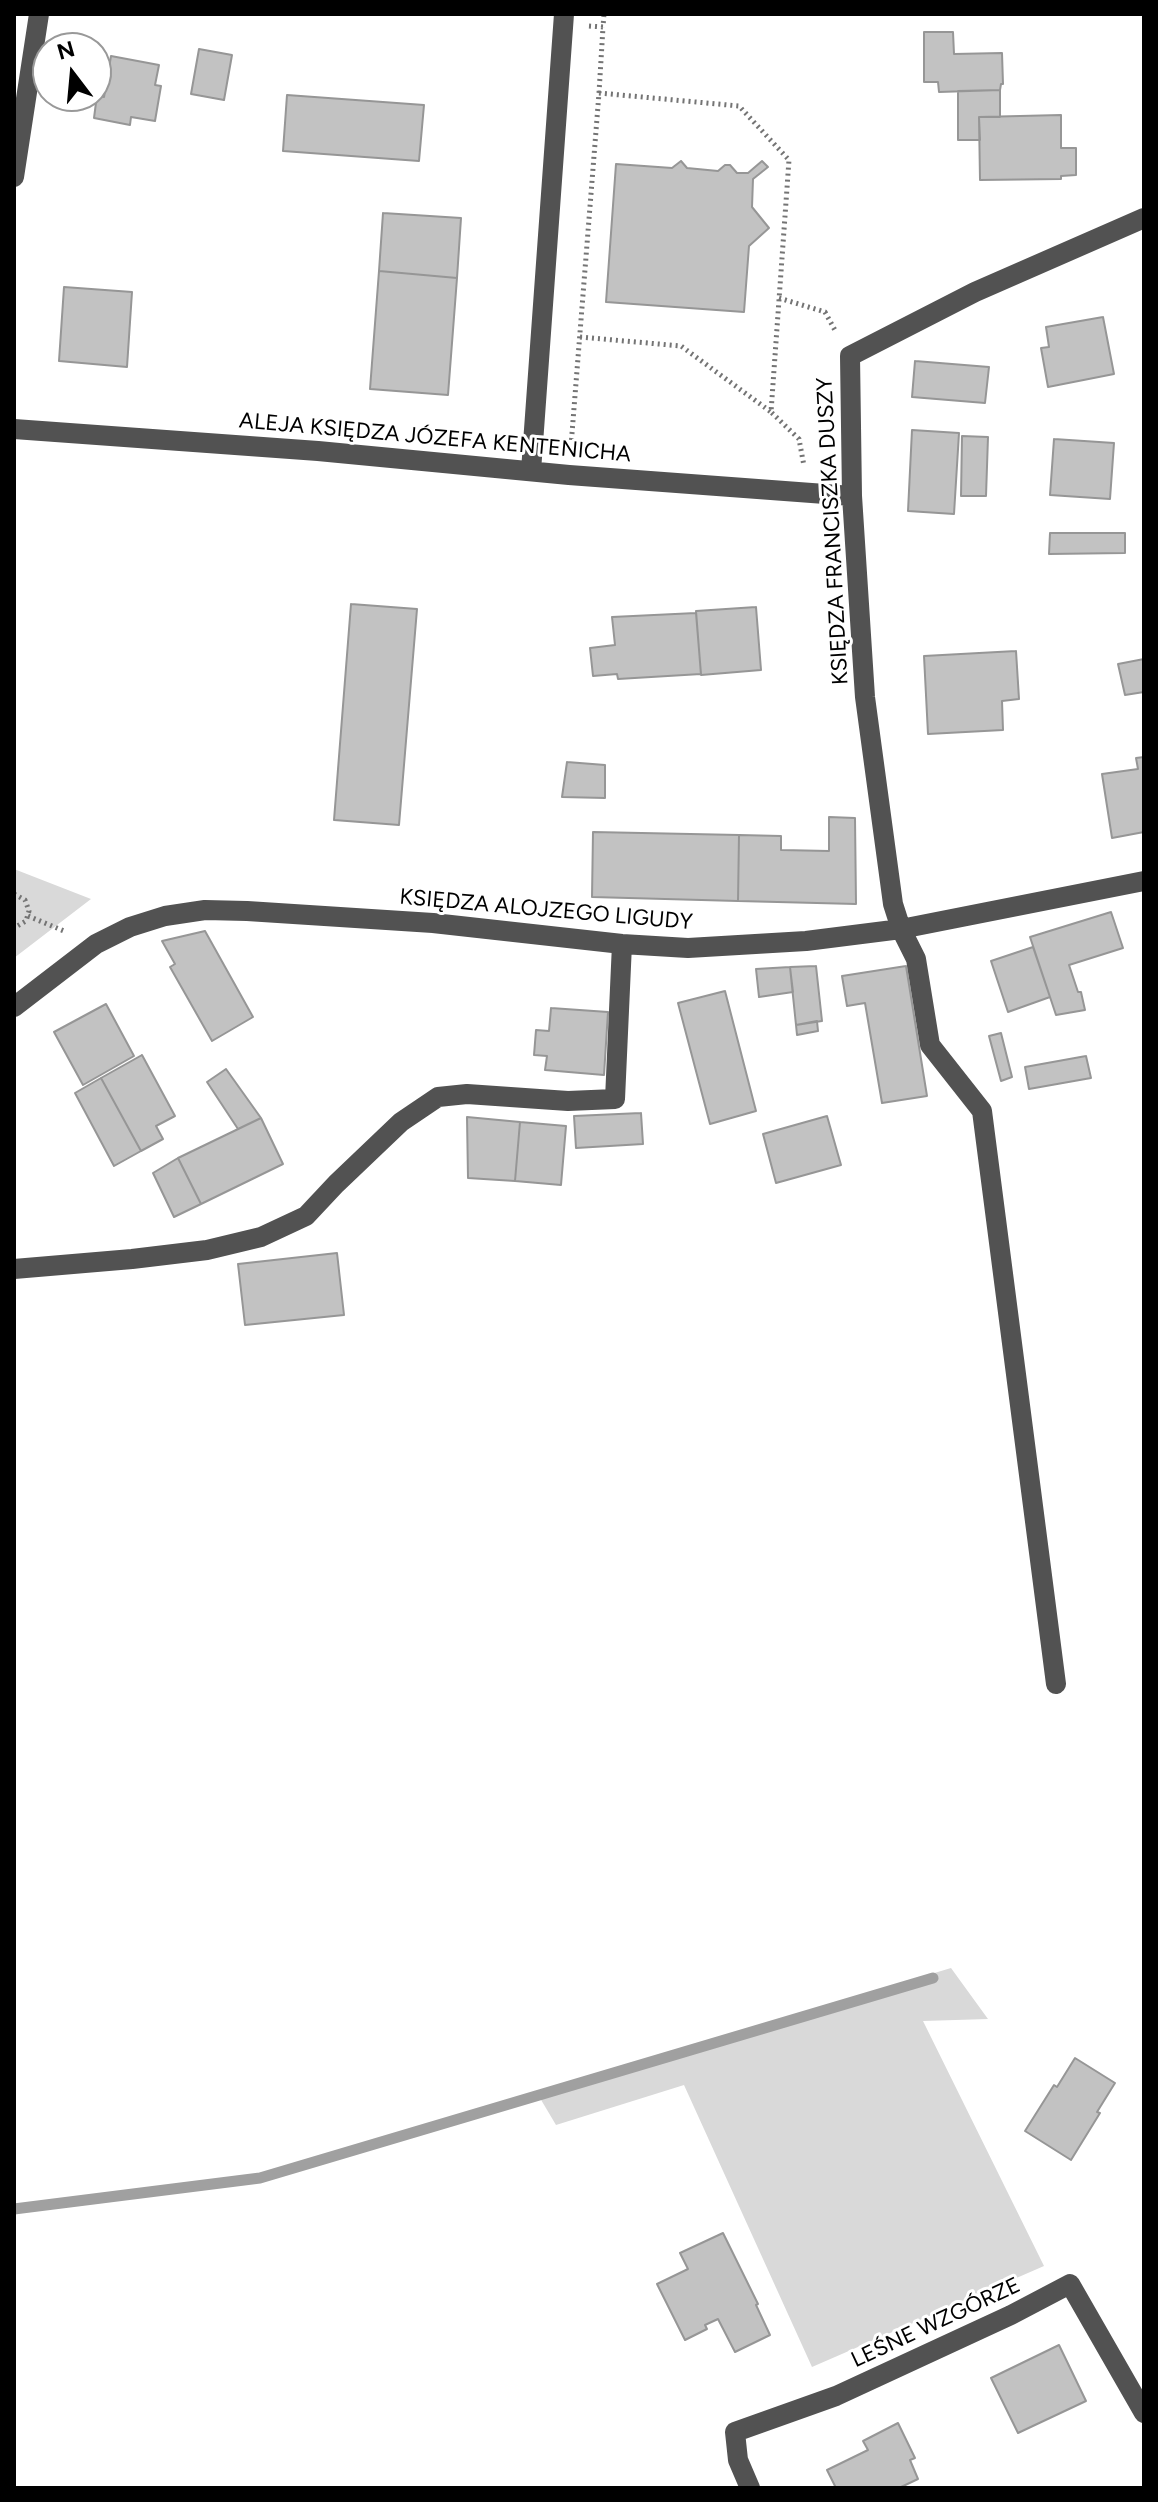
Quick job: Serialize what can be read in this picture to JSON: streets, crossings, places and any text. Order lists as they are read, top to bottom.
{
  "streets": {
    "street": [
      "ALEJA KSIĘDZA JÓZEFA KENTENICHA",
      "KSIĘDZA FRANCISZKA DUSZY",
      "KSIĘDZA ALOJZEGO LIGUDY",
      "LEŚNE WZGÓRZE"
    ]
  },
  "crossings": [
    ["ALEJA KSIĘDZA JÓZEFA KENTENICHA", "KSIĘDZA FRANCISZKA DUSZY"],
    ["KSIĘDZA FRANCISZKA DUSZY", "KSIĘDZA ALOJZEGO LIGUDY"]
  ],
  "north": "top"
}
